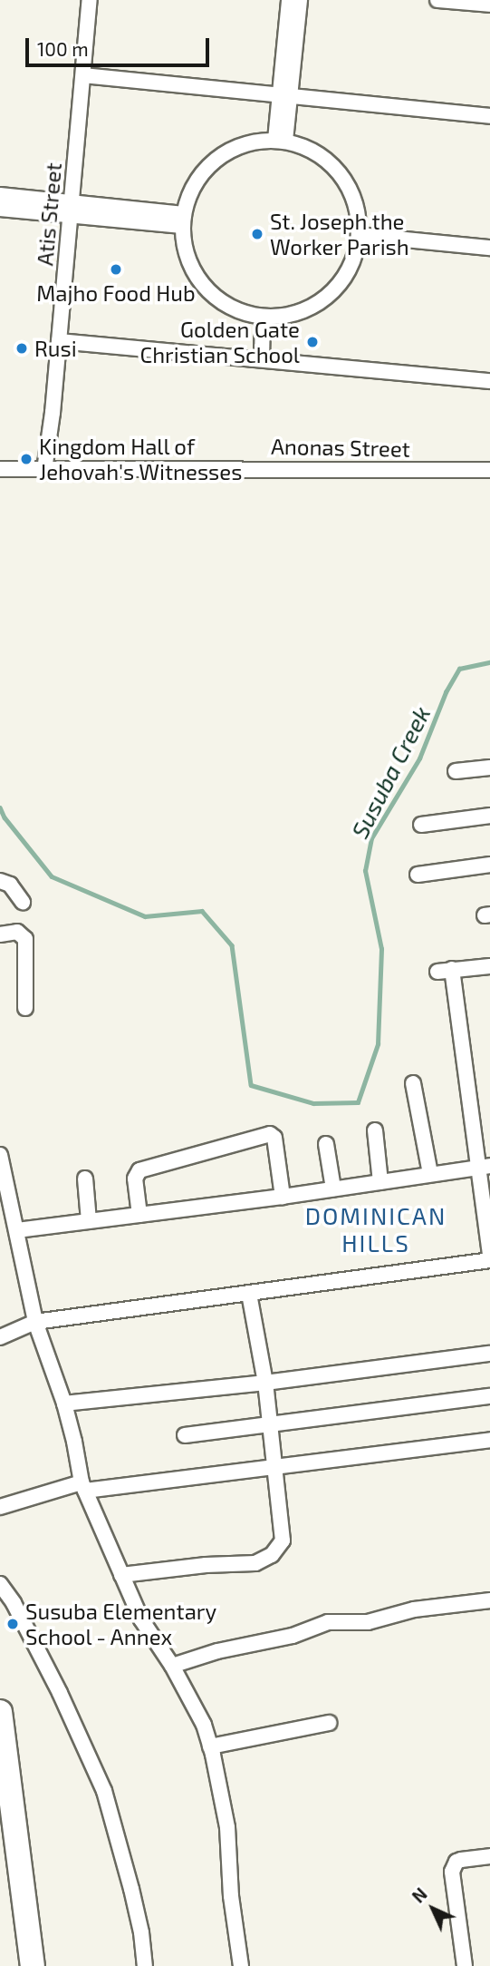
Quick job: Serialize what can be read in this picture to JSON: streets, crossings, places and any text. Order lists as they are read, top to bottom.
{
  "streets": {
    "street": ["Atis Street", "Anonas Street"]
  },
  "crossings": [
    ["Atis Street", "Anonas Street"]
  ],
  "districts": ["DOMINICAN HILLS"],
  "water": ["Susuba Creek"],
  "places": [
    "St. Joseph the Worker Parish",
    "Majho Food Hub",
    "Golden Gate Christian School",
    "Rusi",
    "Kingdom Hall of Jehovah's Witnesses",
    "Susuba Elementary School - Annex"
  ],
  "scale_bar": "100 m",
  "north": "top left"
}
